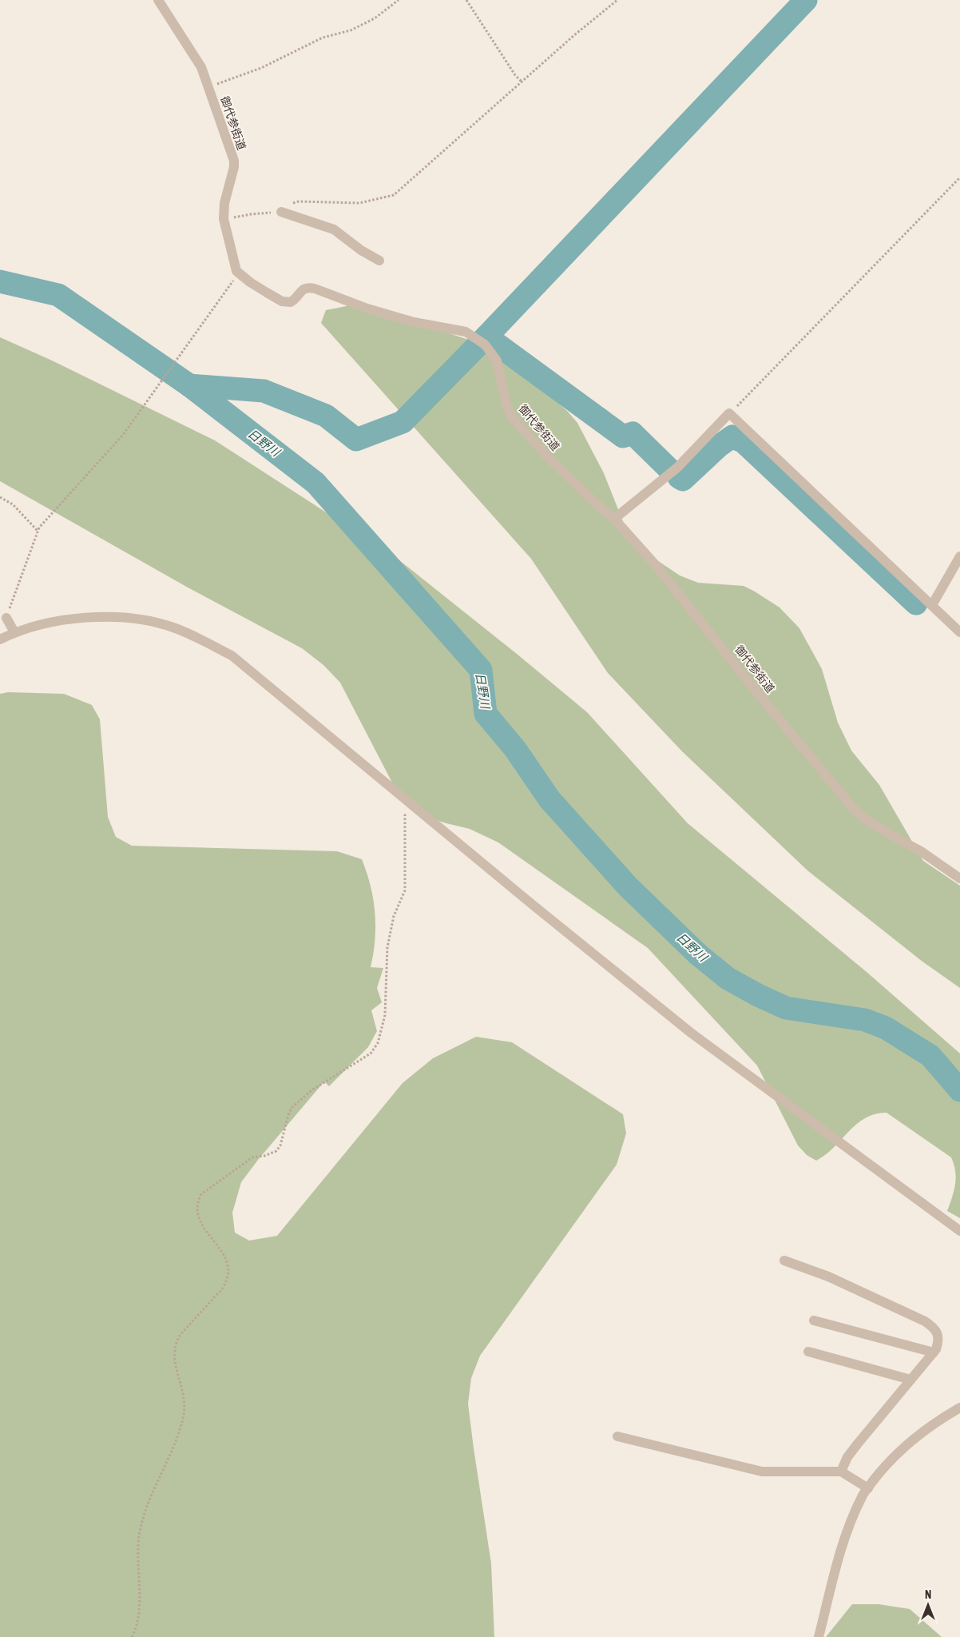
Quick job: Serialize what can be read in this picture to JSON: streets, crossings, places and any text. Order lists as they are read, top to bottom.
{
  "streets": {
    "street": ["御代参街道"]
  },
  "water": ["日野川"],
  "north": "top"
}
